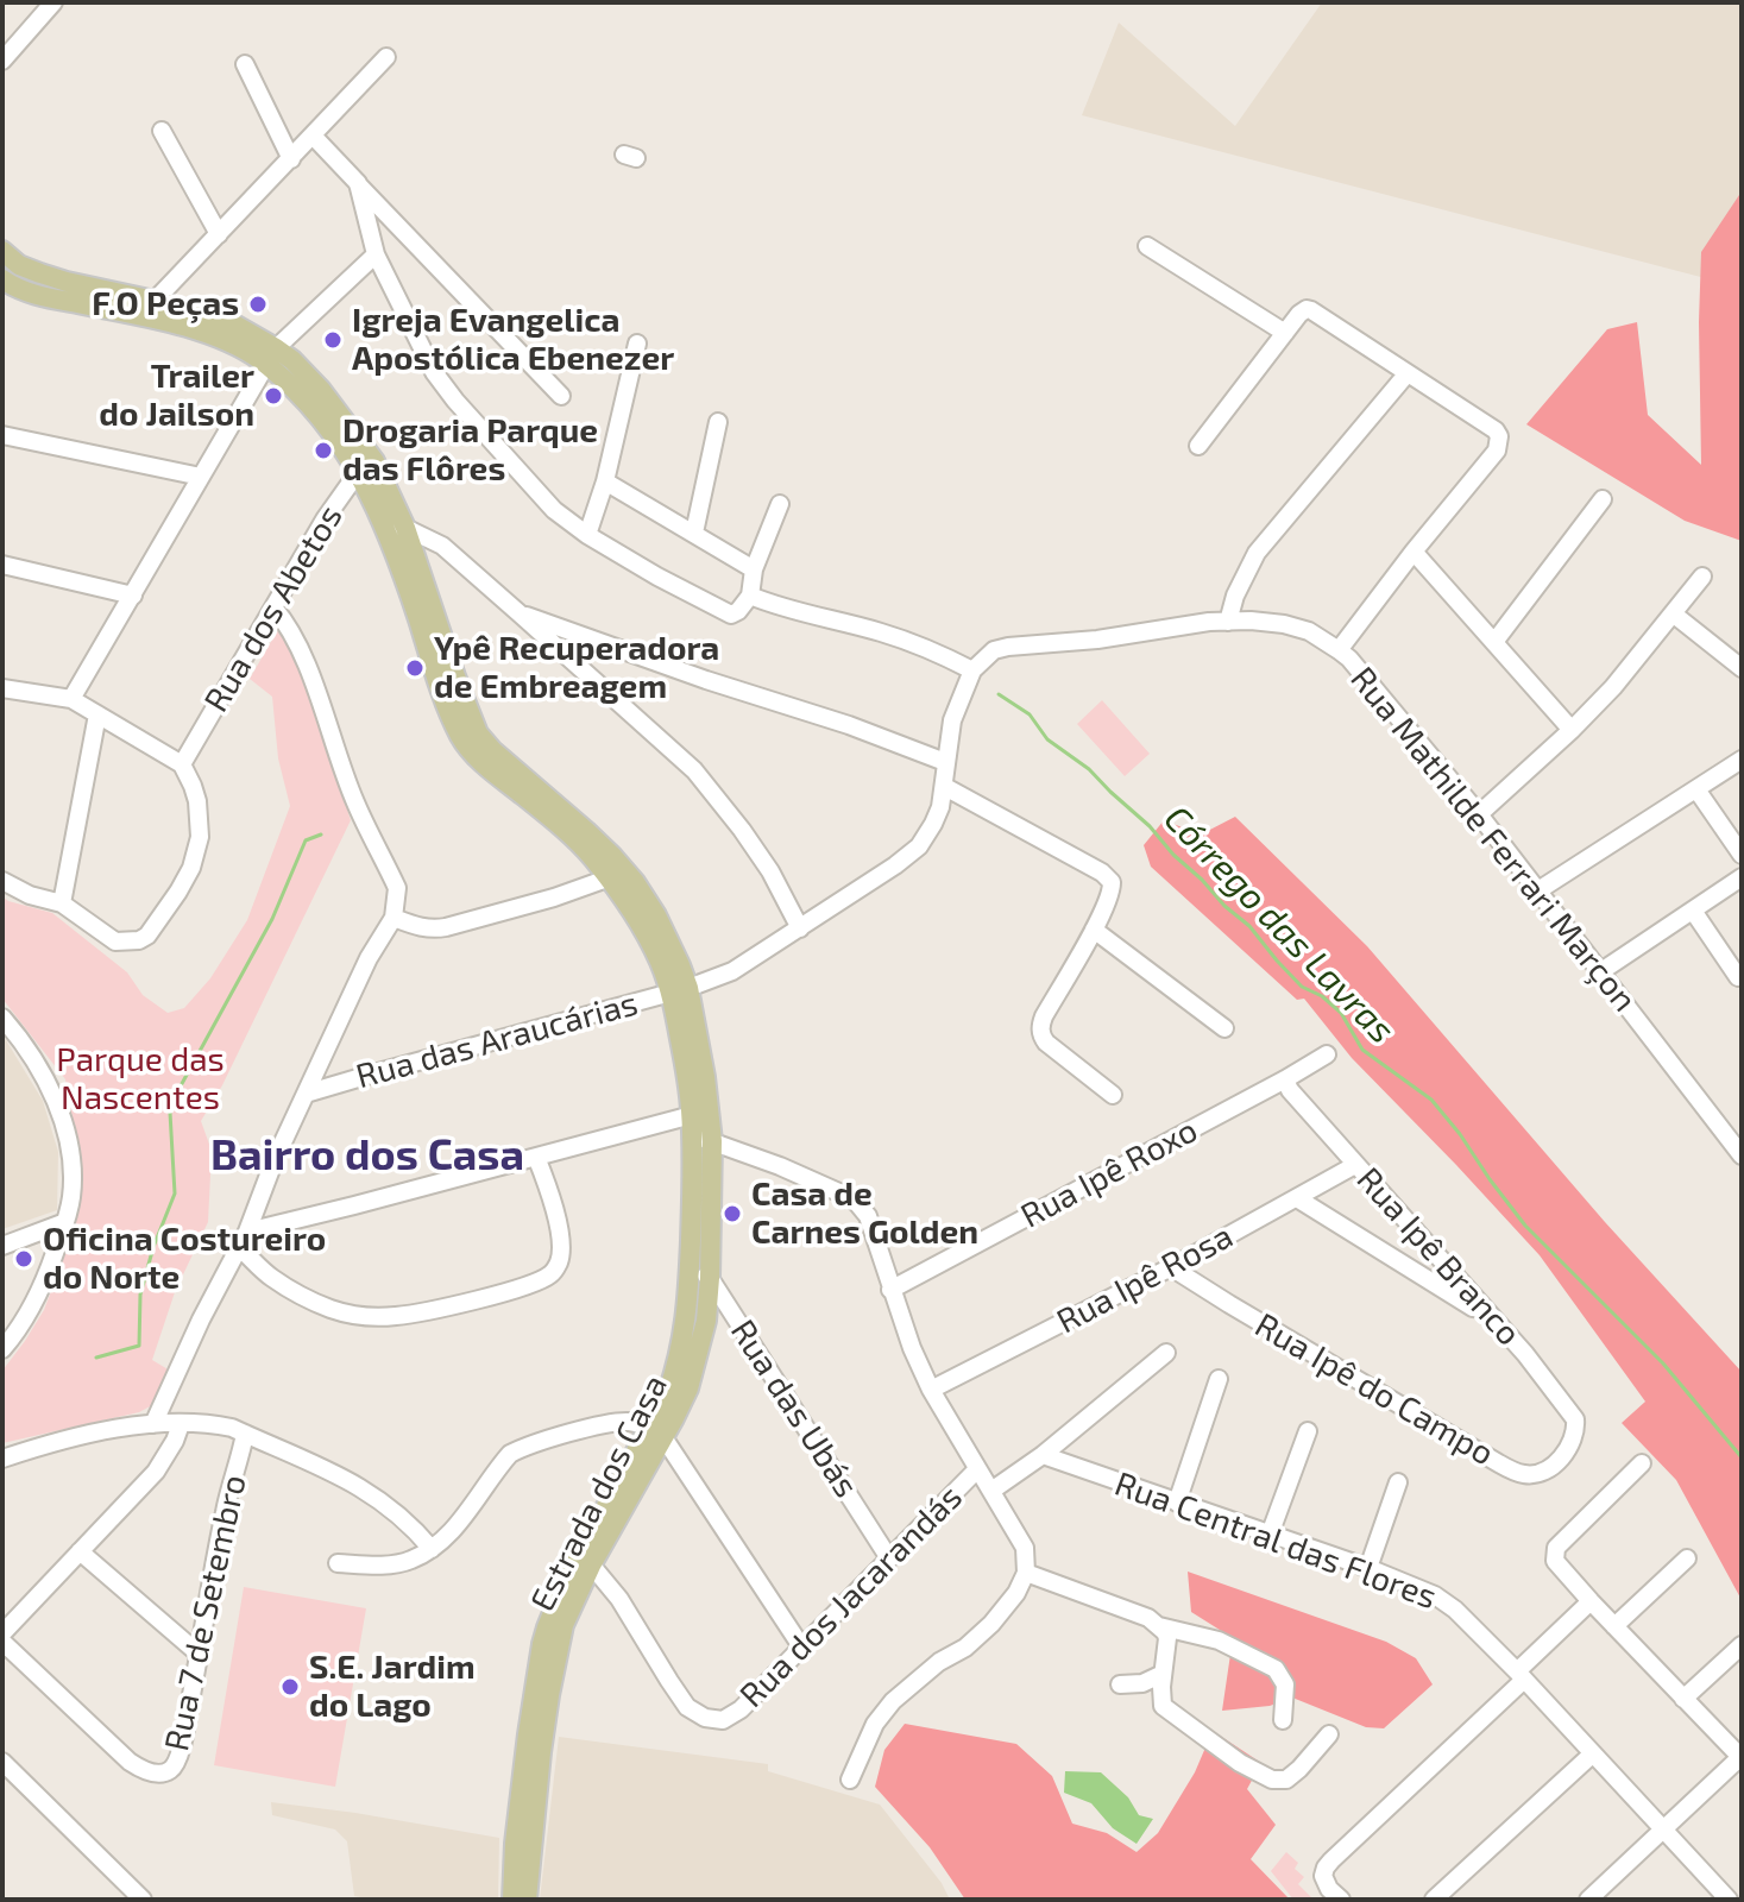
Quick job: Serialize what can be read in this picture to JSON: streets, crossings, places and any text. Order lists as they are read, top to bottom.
{
  "streets": {
    "main road": ["Estrada dos Casa"],
    "street": [
      "Rua dos Abetos",
      "Rua Mathilde Ferrari Marçon",
      "Rua das Araucárias",
      "Rua Ipê Roxo",
      "Rua Ipê Branco",
      "Rua Ipê Rosa",
      "Rua Ipê do Campo",
      "Rua das Ubás",
      "Rua Central das Flores",
      "Rua dos Jacarandás",
      "Rua 7 de Setembro"
    ]
  },
  "crossings": [
    ["Rua dos Abetos", "Estrada dos Casa"],
    ["Rua das Araucárias", "Estrada dos Casa"],
    ["Rua Ipê Roxo", "Rua Ipê Branco"],
    ["Rua Ipê Branco", "Rua Ipê Rosa"],
    ["Rua Ipê Branco", "Rua Ipê do Campo"],
    ["Rua Ipê Rosa", "Rua Ipê do Campo"],
    ["Rua das Ubás", "Estrada dos Casa"],
    ["Rua das Ubás", "Rua dos Jacarandás"],
    ["Estrada dos Casa", "Rua dos Jacarandás"]
  ],
  "districts": ["Bairro dos Casa"],
  "water": ["Córrego das Lavras"],
  "parks": ["Parque das Nascentes"],
  "places": [
    "F.O Peças",
    "Igreja Evangelica Apostólica Ebenezer",
    "Trailer do Jailson",
    "Drogaria Parque das Flôres",
    "Ypê Recuperadora de Embreagem",
    "Casa de Carnes Golden",
    "Oficina Costureiro do Norte",
    "S.E. Jardim do Lago"
  ]
}
